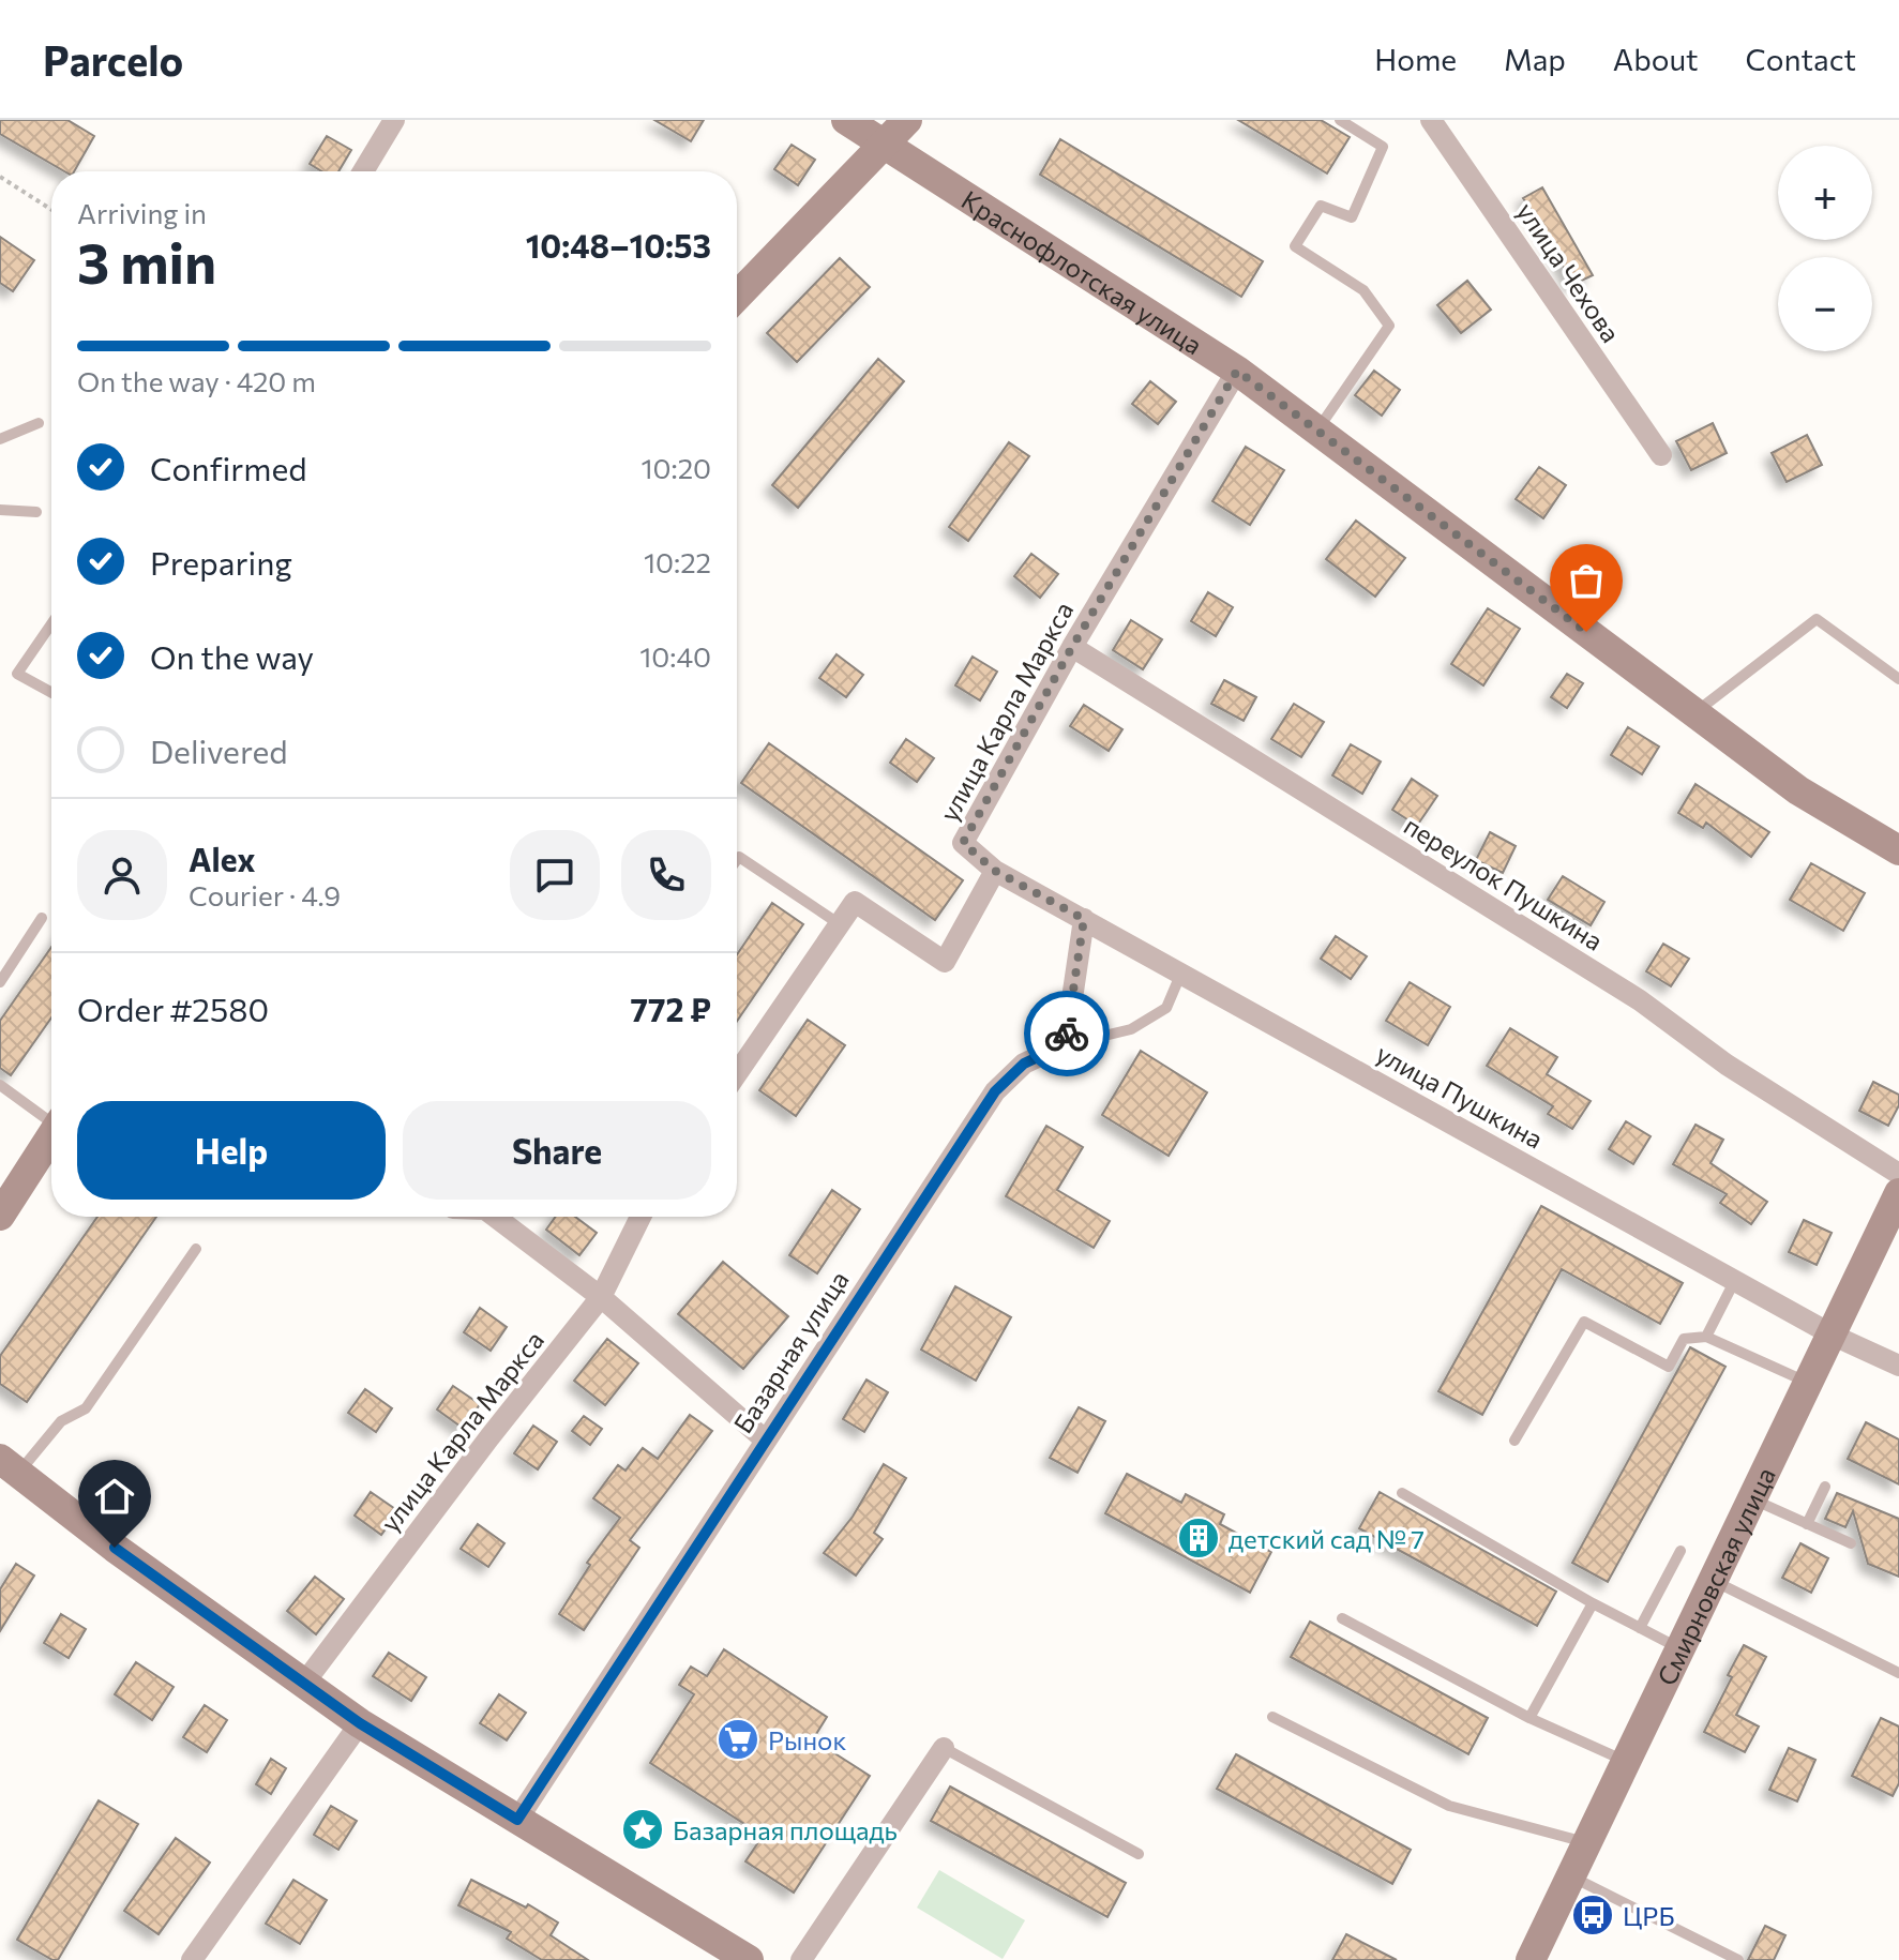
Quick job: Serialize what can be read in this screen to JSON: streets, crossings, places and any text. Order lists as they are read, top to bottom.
{
  "streets": {
    "street": [
      "Краснофлотская улица",
      "улица Чехова",
      "улица Карла Маркса",
      "переулок Пушкина",
      "улица Пушкина",
      "Базарная улица",
      "Смирновская улица"
    ]
  },
  "crossings": [
    ["Краснофлотская улица", "улица Карла Маркса"],
    ["улица Карла Маркса", "переулок Пушкина"],
    ["улица Карла Маркса", "улица Пушкина"],
    ["улица Пушкина", "Смирновская улица"]
  ],
  "places": {
    "building": ["детский сад № 7"],
    "supermarket": ["Рынок"],
    "place": ["Базарная площадь"],
    "bus stop": ["ЦРБ"]
  },
  "page": {
    "header": "Parcelo",
    "nav": [
      "Home",
      "Map",
      "About",
      "Contact"
    ],
    "map_buttons": ["+", "−"],
    "heading": ["3 min", "Arriving in", "10:48–10:53"],
    "panel": [
      "Alex",
      "Courier · 4.9",
      "Order #2580",
      "772 ₽"
    ],
    "bar": "On the way · 420 m",
    "list": [
      ["Confirmed", "10:20"],
      ["Preparing", "10:22"],
      ["On the way", "10:40"],
      "Delivered"
    ],
    "buttons": ["Help", "Share"]
  }
}
